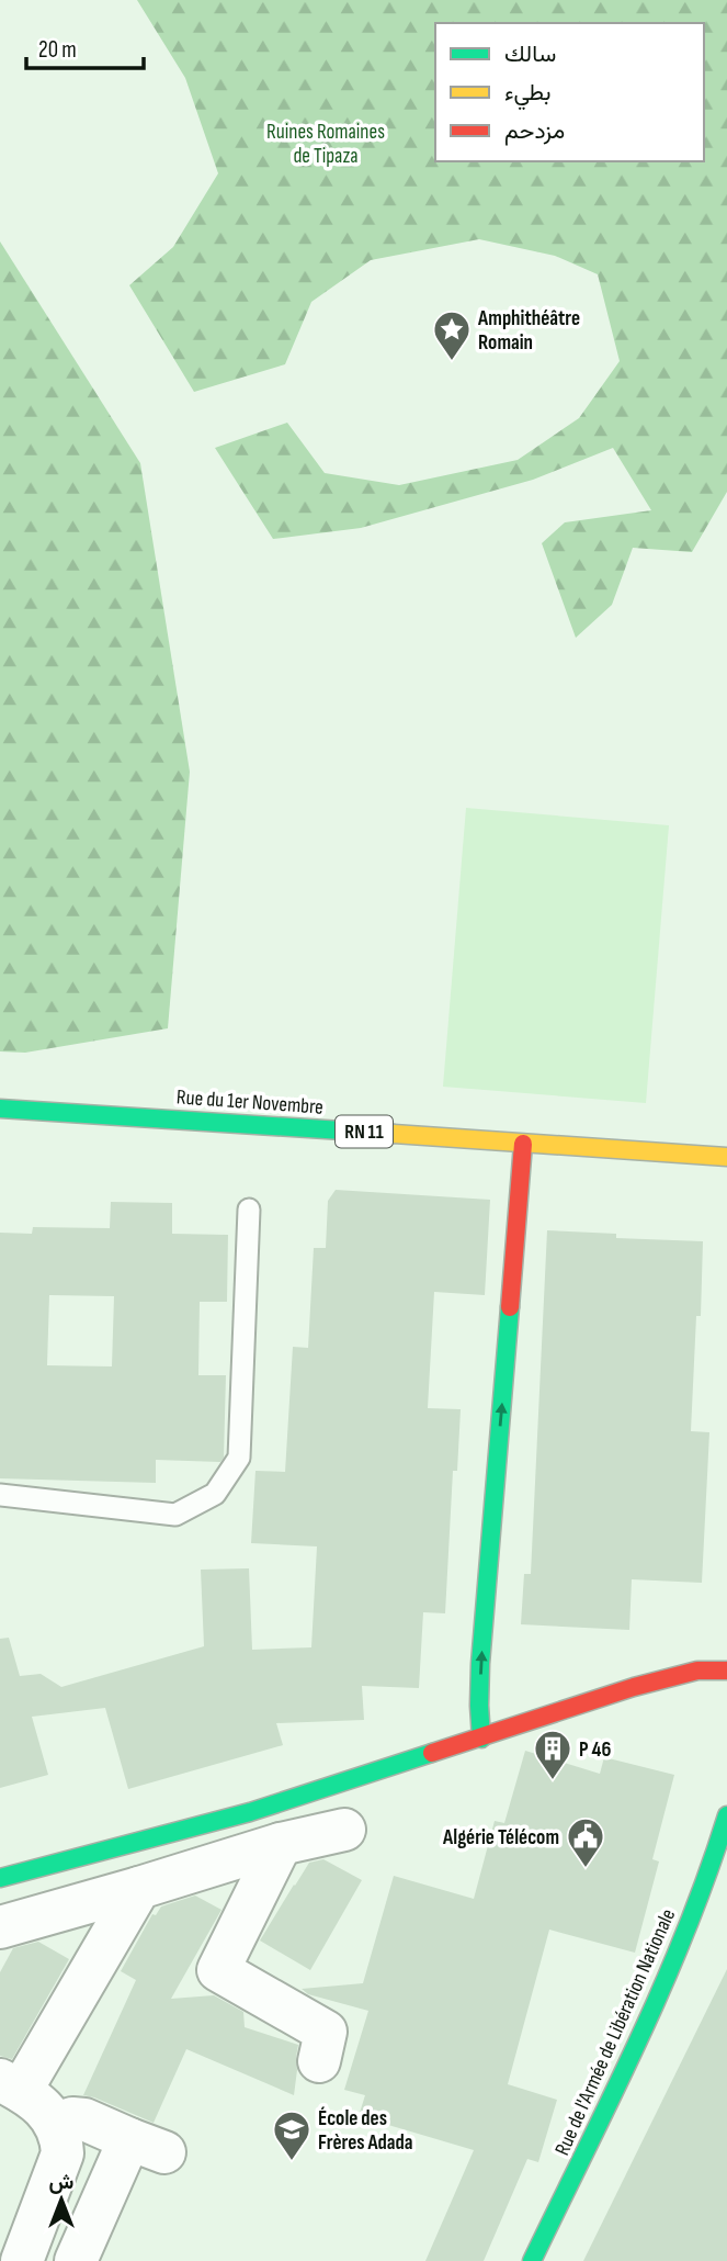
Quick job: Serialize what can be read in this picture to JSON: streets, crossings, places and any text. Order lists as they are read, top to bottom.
{
  "streets": {
    "main road": ["Rue du 1er Novembre", "RN 11", "Rue de l'Armée de Libération Nationale"]
  },
  "parks": ["Ruines Romaines de Tipaza"],
  "places": {
    "place": ["Amphithéâtre Romain"],
    "building": ["P 46"],
    "public building": ["Algérie Télécom"],
    "school or university": ["École des Frères Adada"]
  },
  "legend": ["سالك", "بطيء", "مزدحم"],
  "scale_bar": "20 m",
  "north": "top"
}
